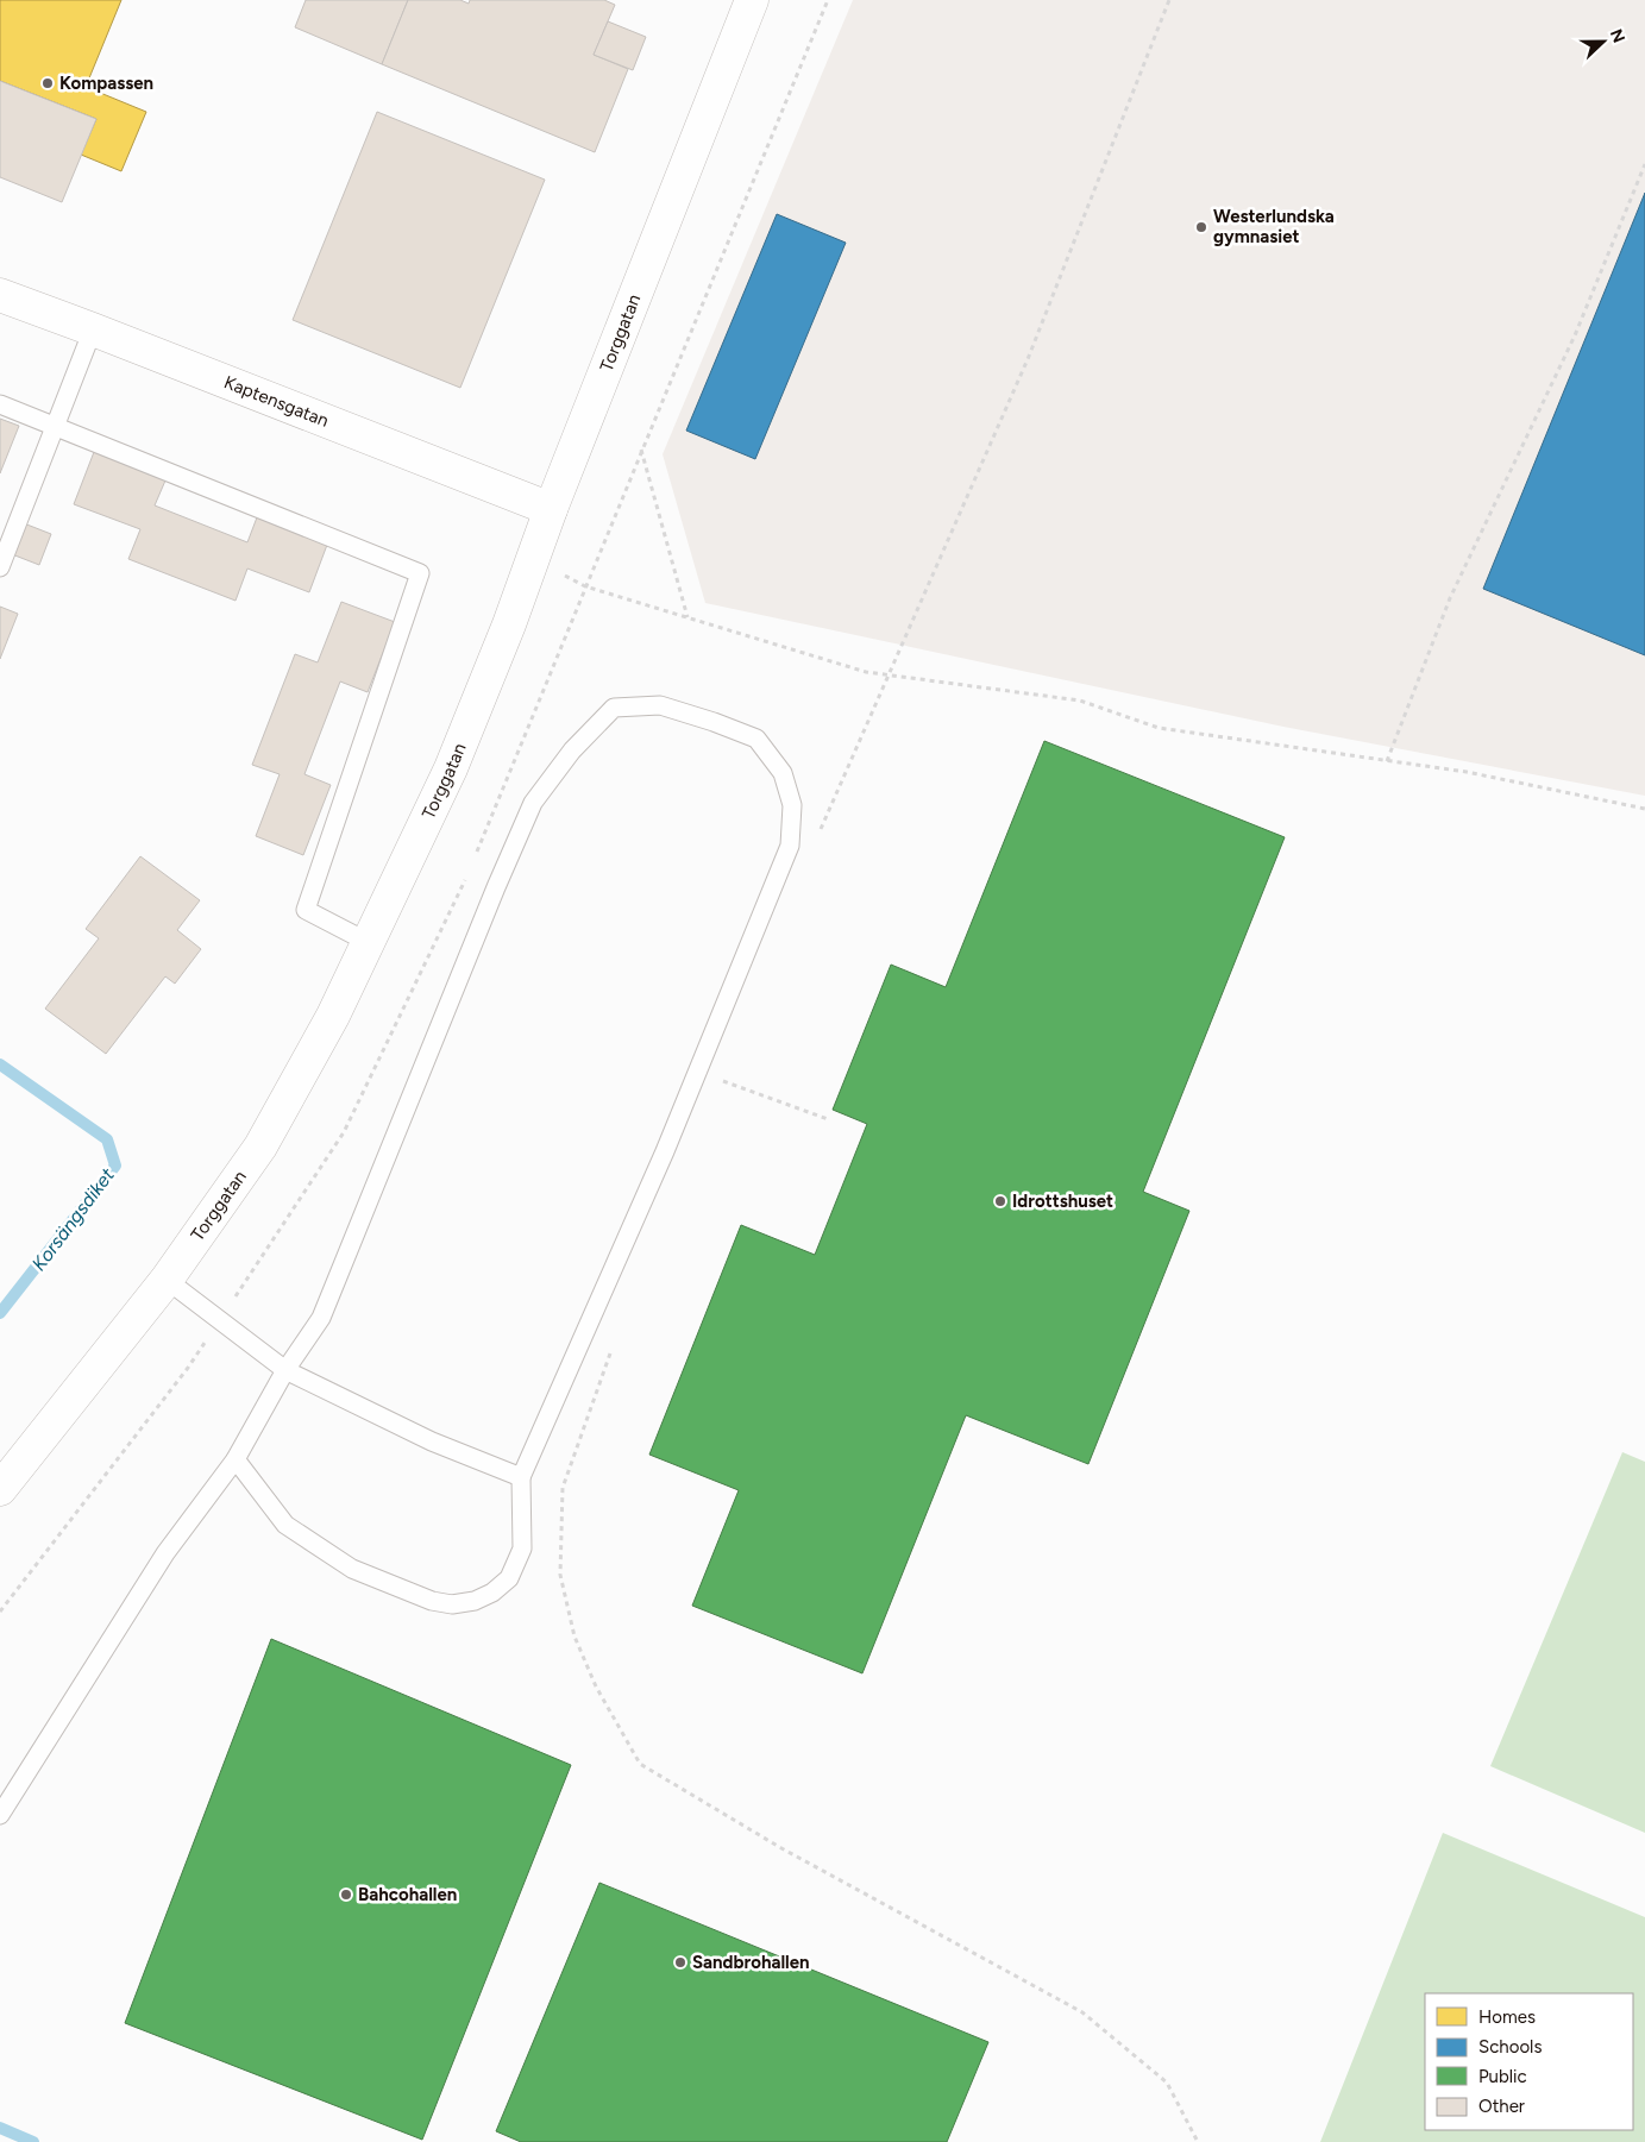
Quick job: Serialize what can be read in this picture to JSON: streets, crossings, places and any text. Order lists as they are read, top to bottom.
{
  "streets": {
    "street": ["Torggatan", "Kaptensgatan"]
  },
  "crossings": [
    ["Torggatan", "Kaptensgatan"]
  ],
  "water": ["Korsängsdiket"],
  "places": [
    "Kompassen",
    "Westerlundska gymnasiet",
    "Idrottshuset",
    "Bahcohallen",
    "Sandbrohallen"
  ],
  "legend": [
    "Homes",
    "Schools",
    "Public",
    "Other"
  ],
  "north": "right"
}
